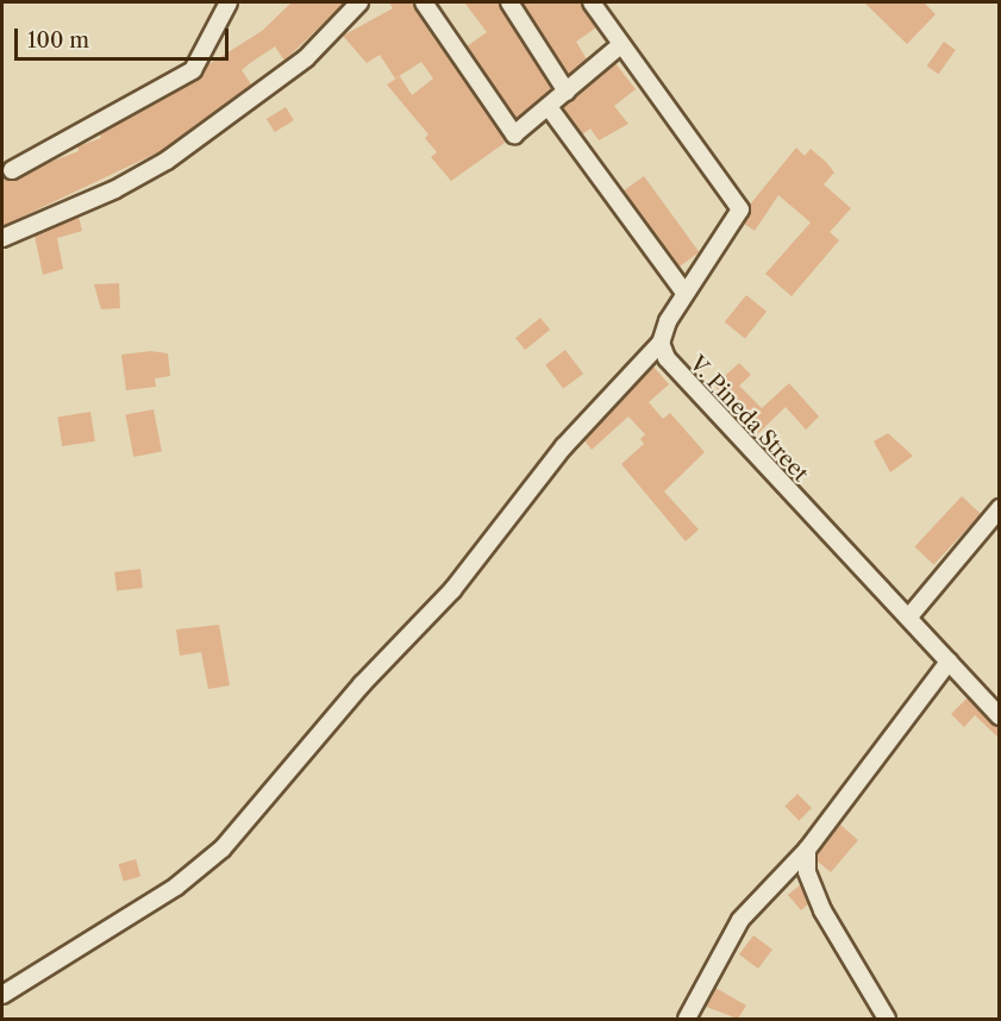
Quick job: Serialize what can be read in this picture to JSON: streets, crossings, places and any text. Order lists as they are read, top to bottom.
{
  "streets": {
    "street": ["V. Pineda Street"]
  },
  "scale_bar": "100 m"
}
